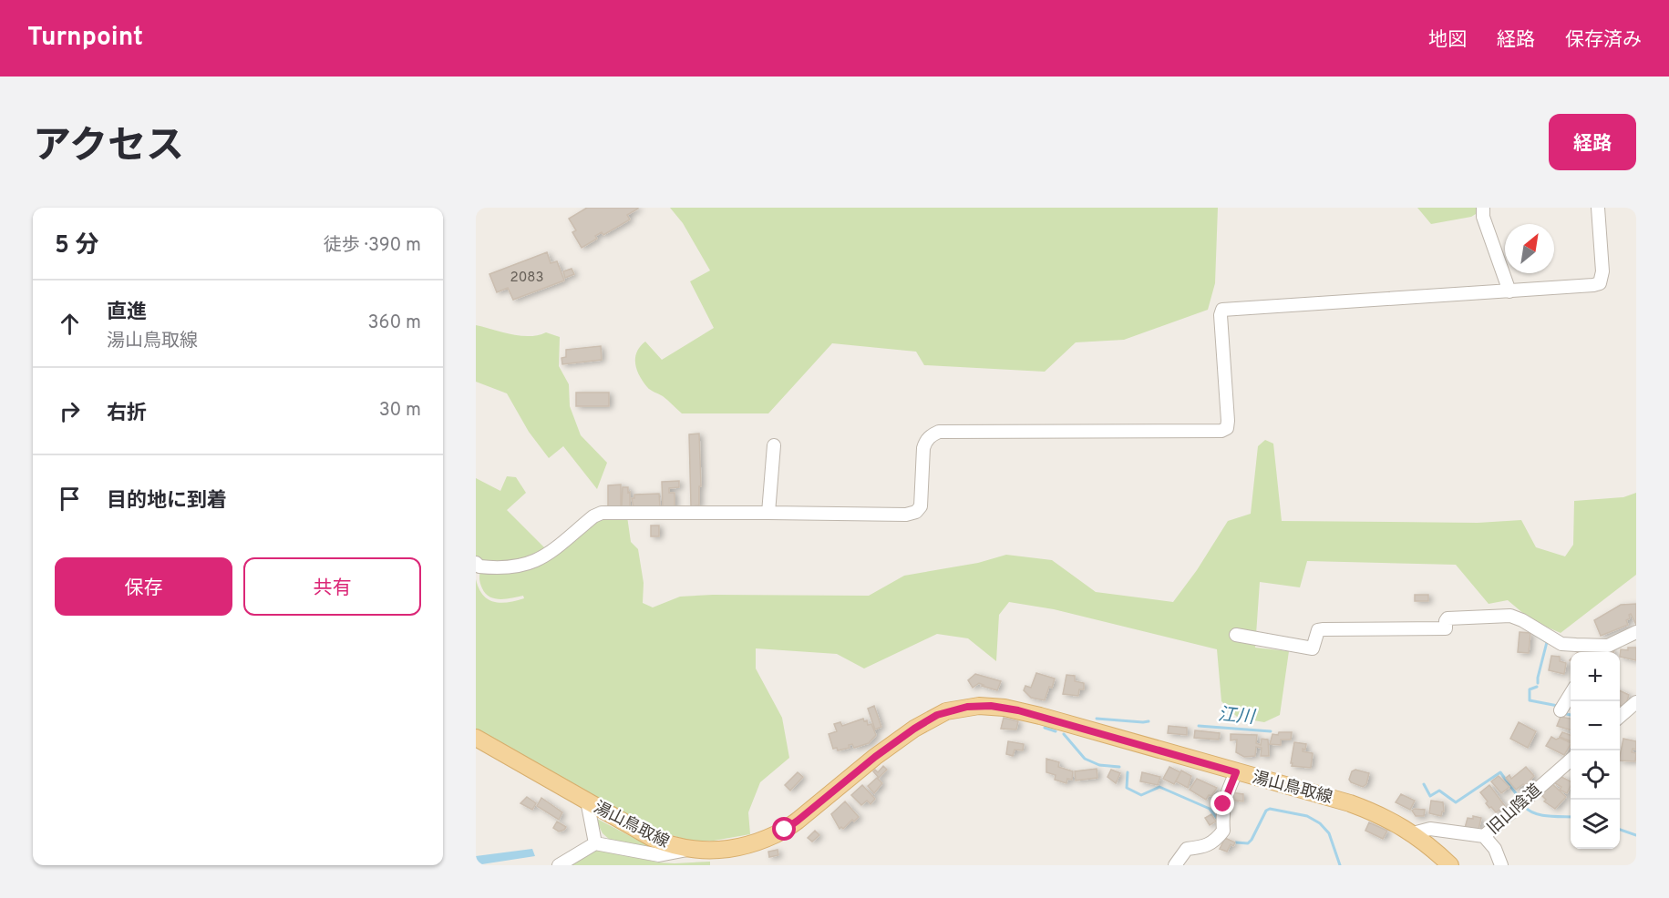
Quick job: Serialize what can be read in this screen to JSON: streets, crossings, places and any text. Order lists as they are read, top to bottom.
{
  "streets": {
    "main road": ["湯山鳥取線"],
    "street": ["旧山陰道"]
  },
  "crossings": [
    ["湯山鳥取線", "旧山陰道"]
  ],
  "water": ["江川"],
  "house_numbers": ["2083"],
  "north": "top right",
  "page": {
    "header": "Turnpoint",
    "nav": ["地図", "経路", "保存済み"],
    "title": "アクセス",
    "buttons": [
      "経路",
      ["保存", "共有"]
    ],
    "heading": ["5 分", "徒歩 · 390 m"],
    "list": [
      ["直進", "湯山鳥取線", "360 m"],
      ["右折", "30 m"],
      "目的地に到着"
    ],
    "map_buttons": ["+", "−"]
  }
}
